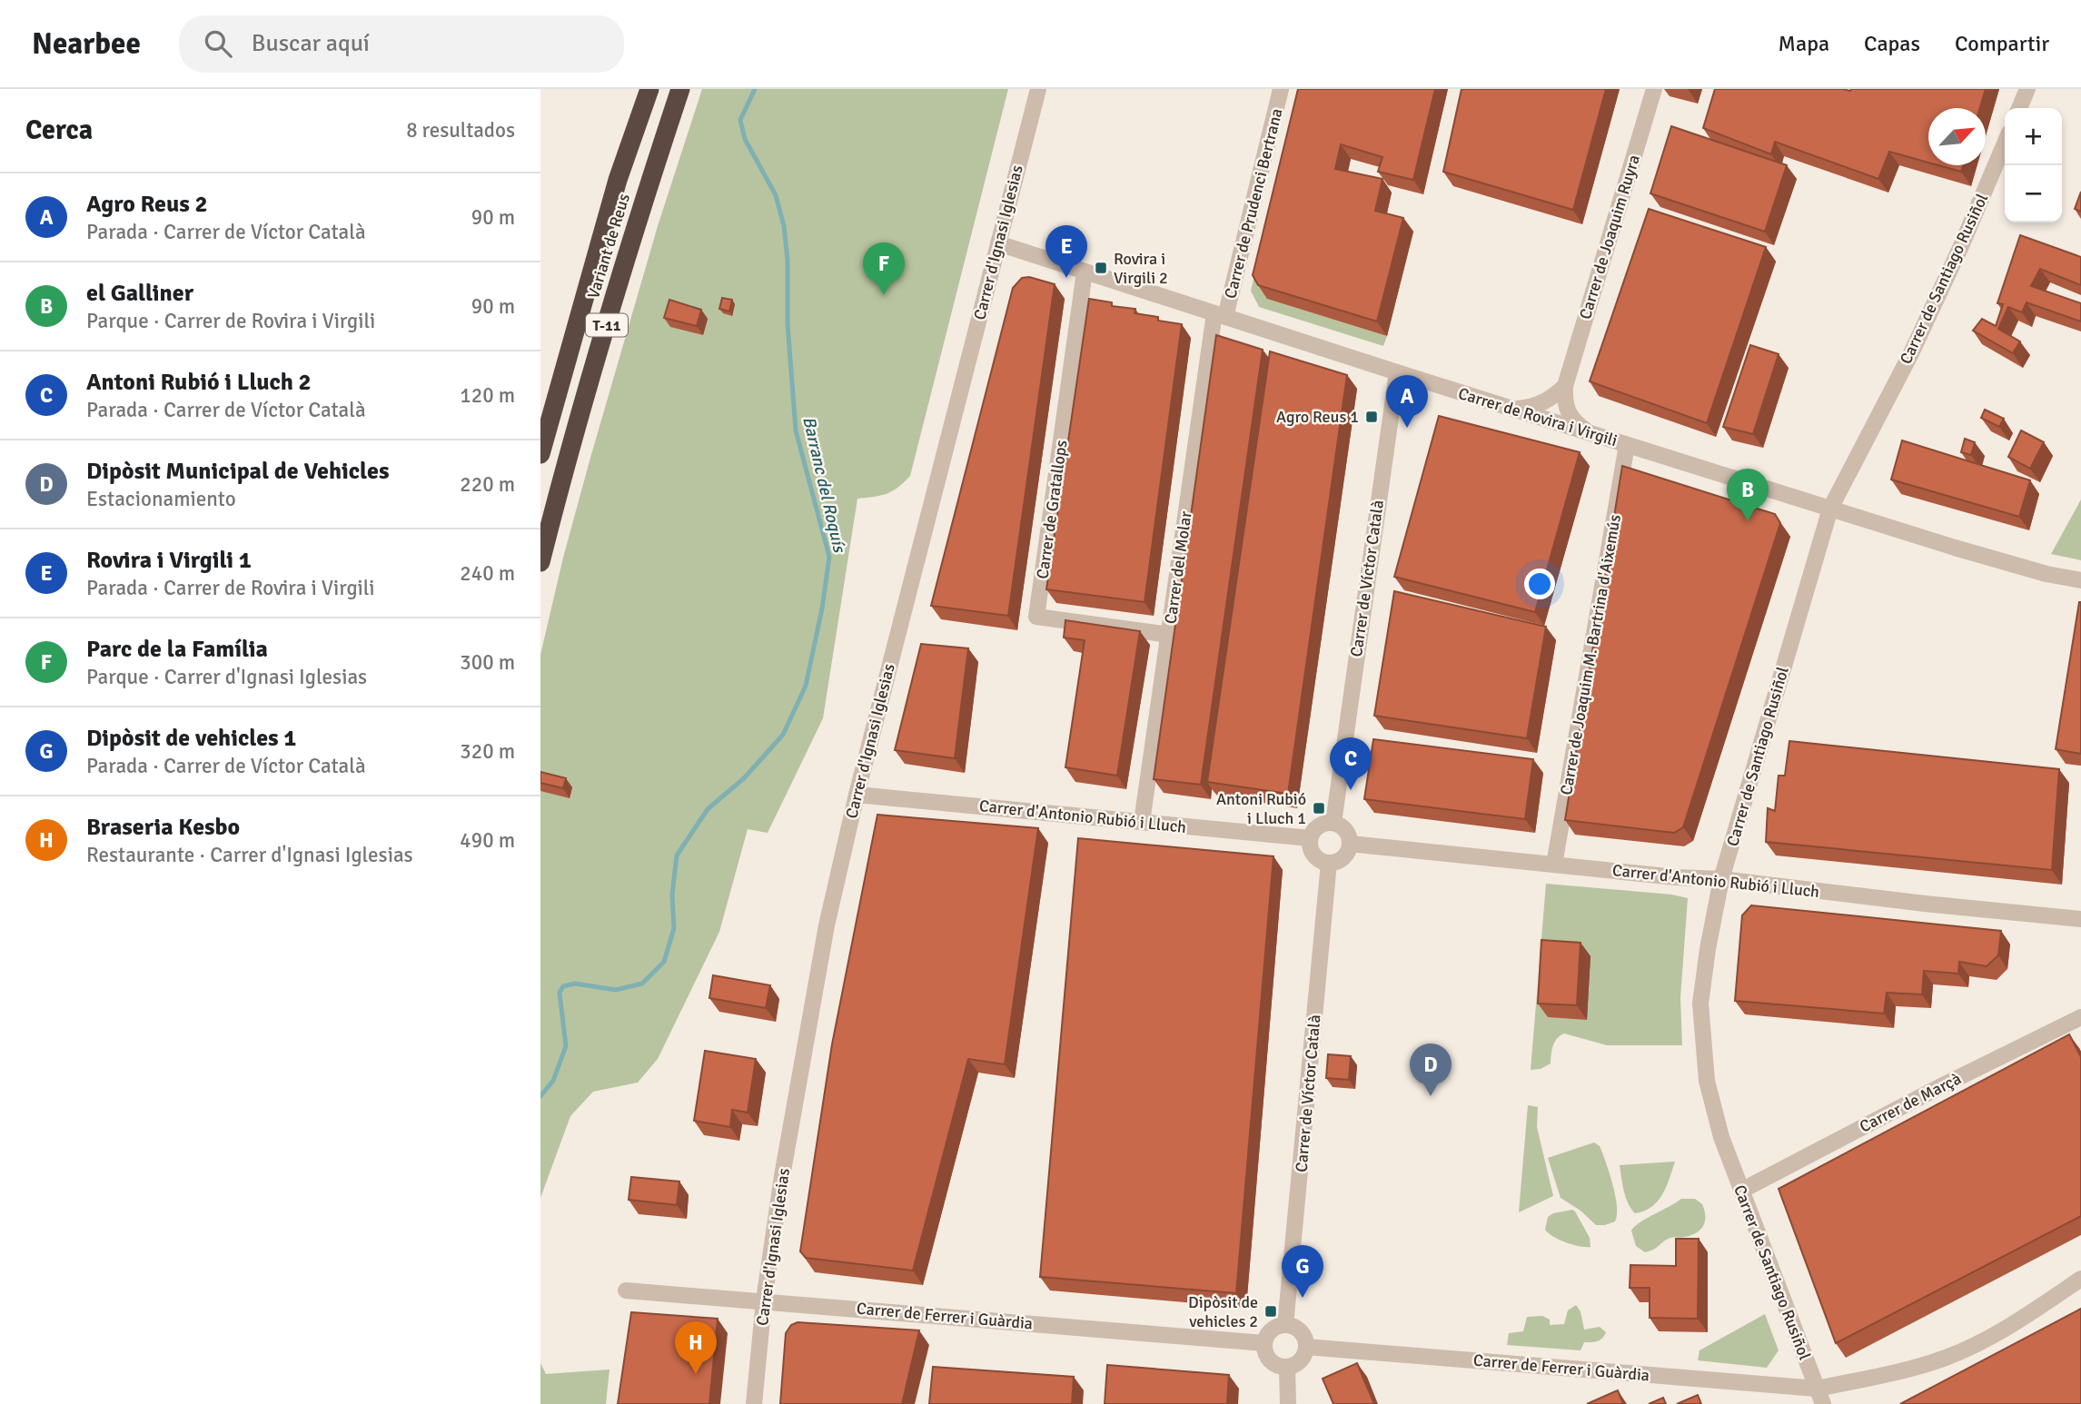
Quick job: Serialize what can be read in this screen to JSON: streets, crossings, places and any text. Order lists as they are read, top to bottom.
{
  "streets": {
    "highway": ["Variant de Reus", "T-11"],
    "street": [
      "Carrer de Prudenci Bertrana",
      "Carrer de Joaquim Ruyra",
      "Carrer d'Ignasi Iglesias",
      "Carrer de Santiago Rusiñol",
      "Carrer de Rovira i Virgili",
      "Carrer de Gratallops",
      "Carrer del Molar",
      "Carrer de Víctor Català",
      "Carrer de Joaquim M. Bartrina d'Aixemús",
      "Carrer d'Antonio Rubió i Lluch",
      "Carrer de Marçà",
      "Carrer de Ferrer i Guàrdia"
    ]
  },
  "crossings": [
    ["Carrer de Prudenci Bertrana", "Carrer de Rovira i Virgili"],
    ["Carrer de Prudenci Bertrana", "Carrer del Molar"],
    ["Carrer de Joaquim Ruyra", "Carrer de Rovira i Virgili"],
    ["Carrer d'Ignasi Iglesias", "Carrer de Rovira i Virgili"],
    ["Carrer d'Ignasi Iglesias", "Carrer d'Antonio Rubió i Lluch"],
    ["Carrer d'Ignasi Iglesias", "Carrer de Ferrer i Guàrdia"],
    ["Carrer de Santiago Rusiñol", "Carrer de Rovira i Virgili"],
    ["Carrer de Santiago Rusiñol", "Carrer d'Antonio Rubió i Lluch"],
    ["Carrer de Santiago Rusiñol", "Carrer de Marçà"],
    ["Carrer de Santiago Rusiñol", "Carrer de Ferrer i Guàrdia"],
    ["Carrer de Rovira i Virgili", "Carrer de Gratallops"],
    ["Carrer de Rovira i Virgili", "Carrer del Molar"],
    ["Carrer de Rovira i Virgili", "Carrer de Víctor Català"],
    ["Carrer de Rovira i Virgili", "Carrer de Joaquim M. Bartrina d'Aixemús"],
    ["Carrer de Gratallops", "Carrer del Molar"],
    ["Carrer del Molar", "Carrer d'Antonio Rubió i Lluch"],
    ["Carrer de Víctor Català", "Carrer d'Antonio Rubió i Lluch"],
    ["Carrer de Víctor Català", "Carrer de Ferrer i Guàrdia"],
    ["Carrer de Joaquim M. Bartrina d'Aixemús", "Carrer d'Antonio Rubió i Lluch"]
  ],
  "water": ["Barranc del Roquís"],
  "places": {
    "transit": [
      "Rovira i Virgili 2",
      "Agro Reus 1",
      "Antoni Rubió i Lluch 1",
      "Dipòsit de vehicles 2"
    ]
  },
  "north": "top right",
  "page": {
    "header": "Nearbee",
    "search": "Buscar aquí",
    "nav": ["Mapa", "Capas", "Compartir"],
    "heading": ["Cerca", "8 resultados"],
    "map_buttons": ["+", "−"],
    "list": [
      {
        "mark": "A",
        "name": "Agro Reus 2",
        "note": "Parada · Carrer de Víctor Català",
        "value": "90 m"
      },
      {
        "mark": "B",
        "name": "el Galliner",
        "note": "Parque · Carrer de Rovira i Virgili",
        "value": "90 m"
      },
      {
        "mark": "C",
        "name": "Antoni Rubió i Lluch 2",
        "note": "Parada · Carrer de Víctor Català",
        "value": "120 m"
      },
      {
        "mark": "D",
        "name": "Dipòsit Municipal de Vehicles",
        "note": "Estacionamiento",
        "value": "220 m"
      },
      {
        "mark": "E",
        "name": "Rovira i Virgili 1",
        "note": "Parada · Carrer de Rovira i Virgili",
        "value": "240 m"
      },
      {
        "mark": "F",
        "name": "Parc de la Família",
        "note": "Parque · Carrer d'Ignasi Iglesias",
        "value": "300 m"
      },
      {
        "mark": "G",
        "name": "Dipòsit de vehicles 1",
        "note": "Parada · Carrer de Víctor Català",
        "value": "320 m"
      },
      {
        "mark": "H",
        "name": "Braseria Kesbo",
        "note": "Restaurante · Carrer d'Ignasi Iglesias",
        "value": "490 m"
      }
    ],
    "pins": [
      "E",
      "F",
      "A",
      "B",
      "C",
      "D",
      "G",
      "H"
    ]
  }
}
